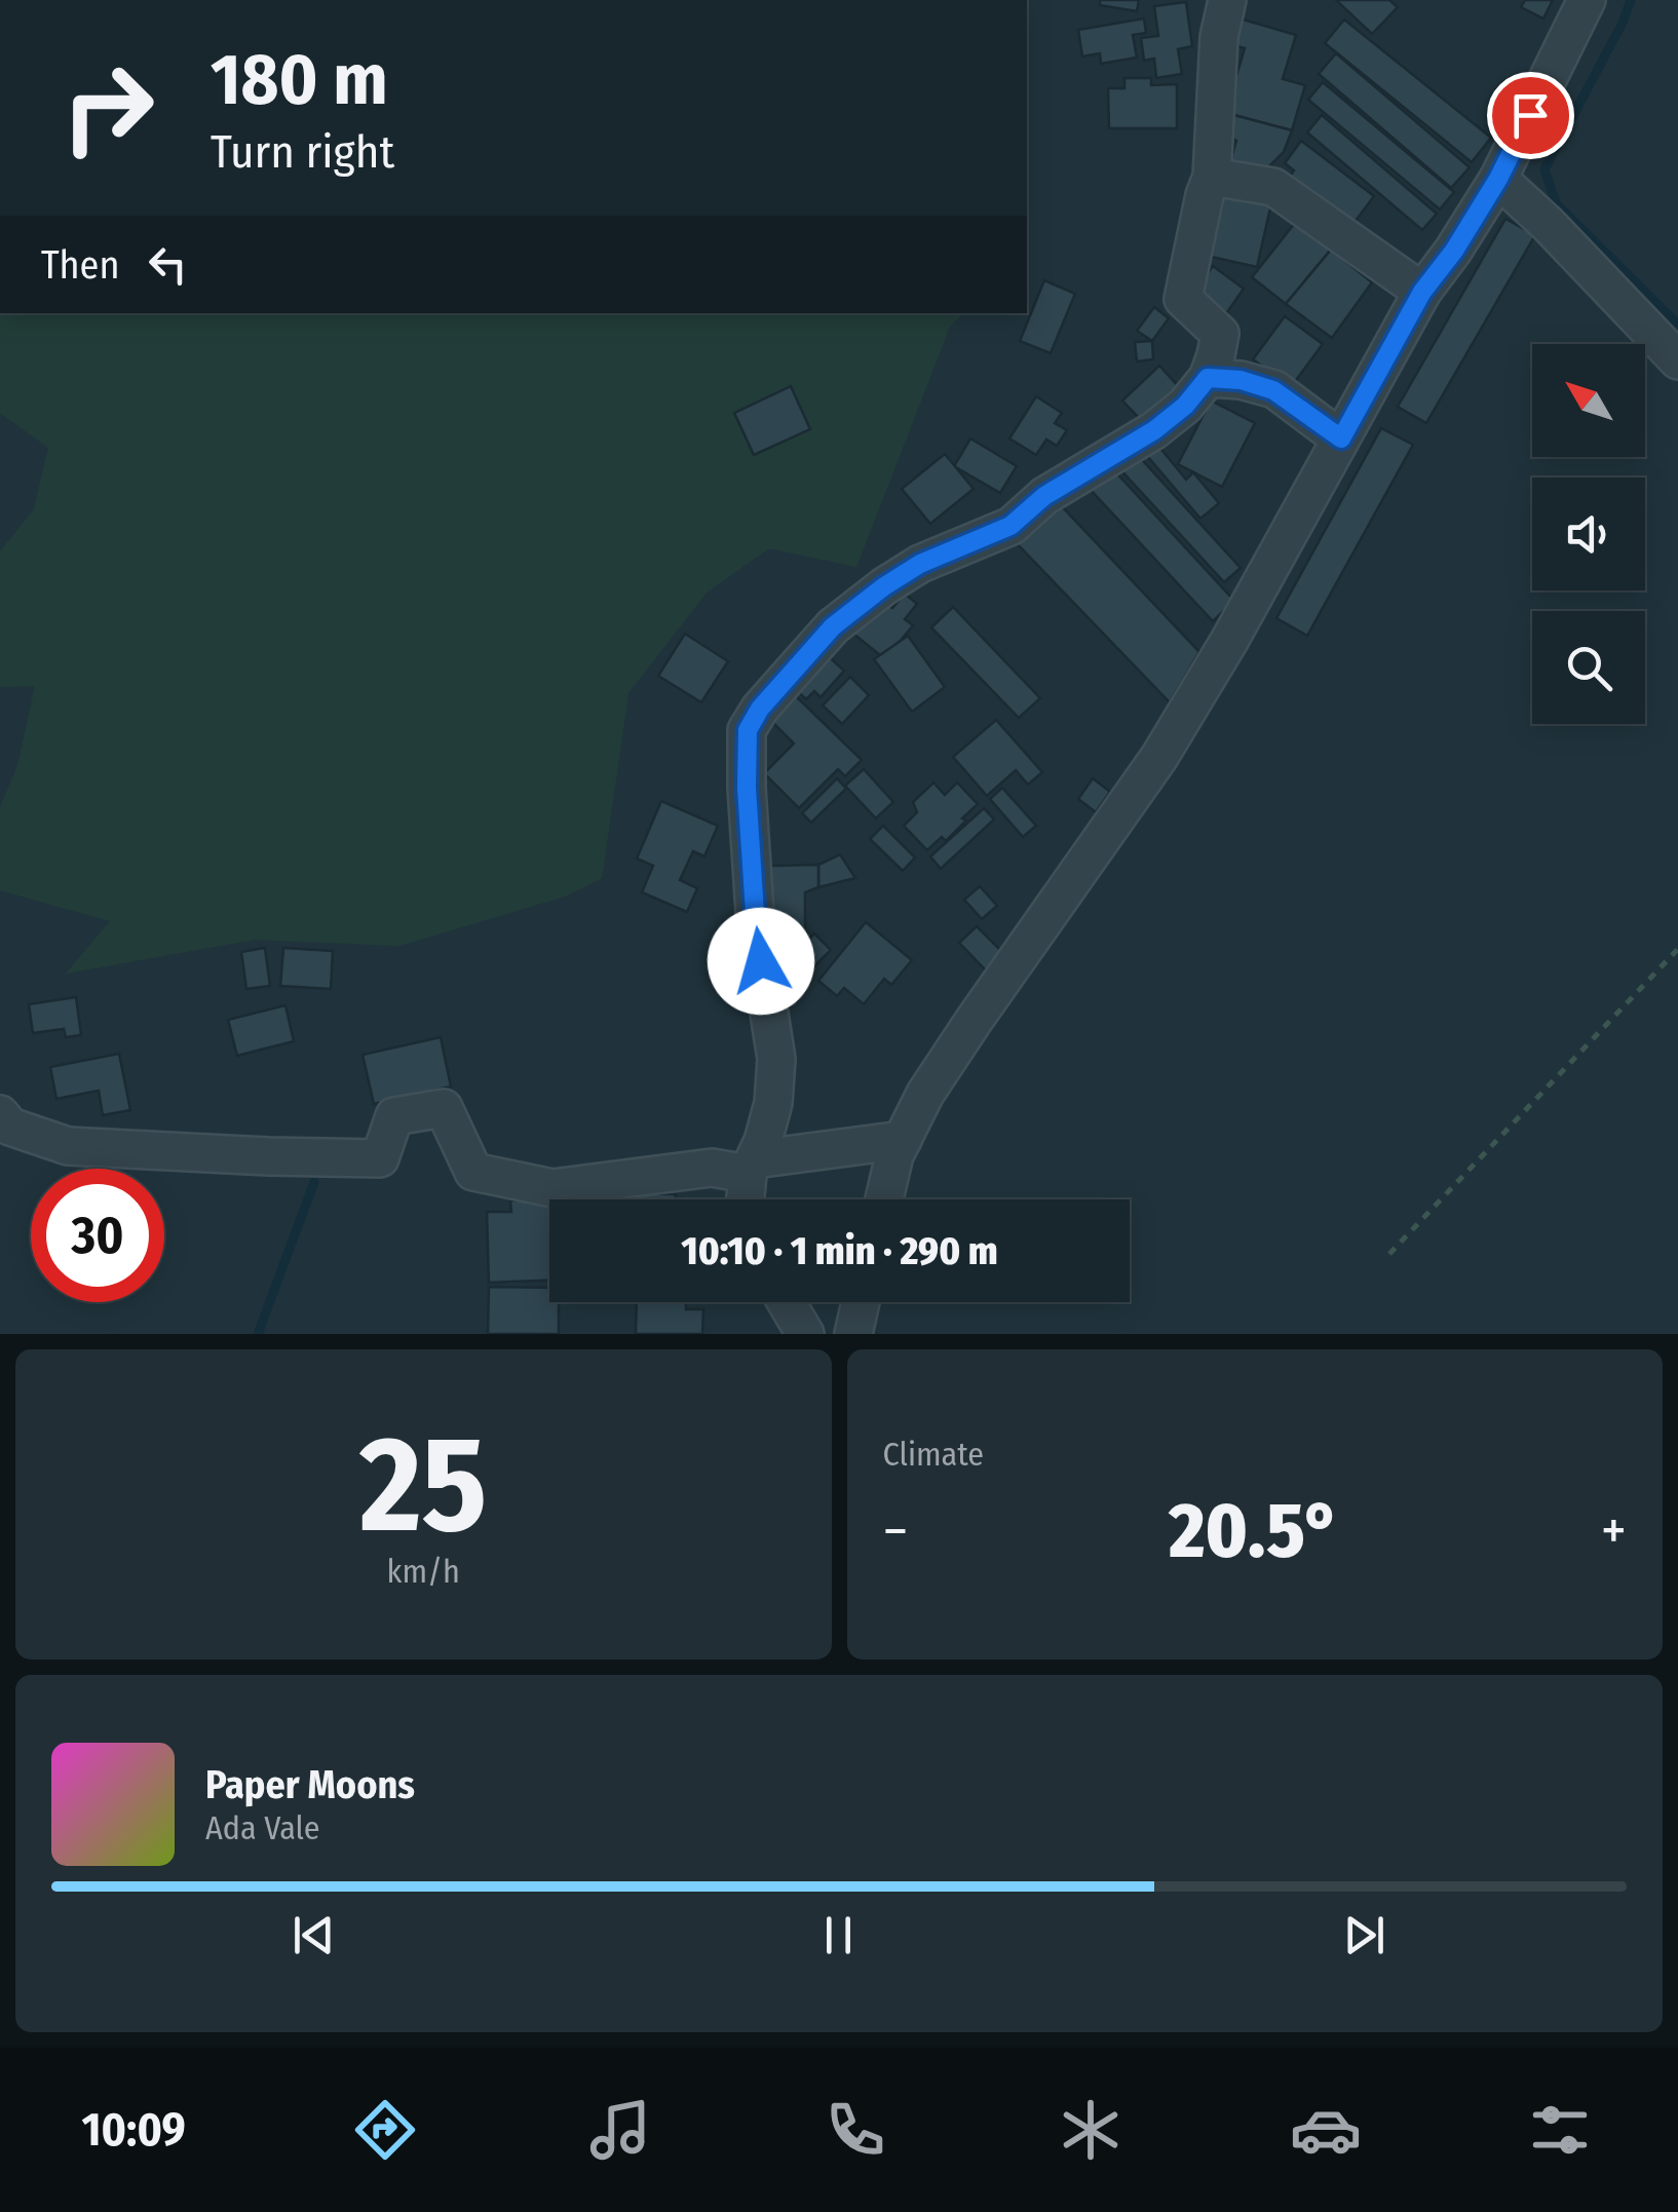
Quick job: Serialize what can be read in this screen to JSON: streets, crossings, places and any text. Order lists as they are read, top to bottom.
{
  "north": "top left",
  "page": {
    "turn": ["180 m", "Turn right"],
    "then": "Then",
    "limit": "30",
    "trip": "10:10 · 1 min · 290 m",
    "tile": [
      ["25", "km/h"],
      "Climate"
    ],
    "heat": ["−", "20.5°", "+"],
    "song": ["Paper Moons", "Ada Vale"],
    "tabs": "10:09"
  }
}
